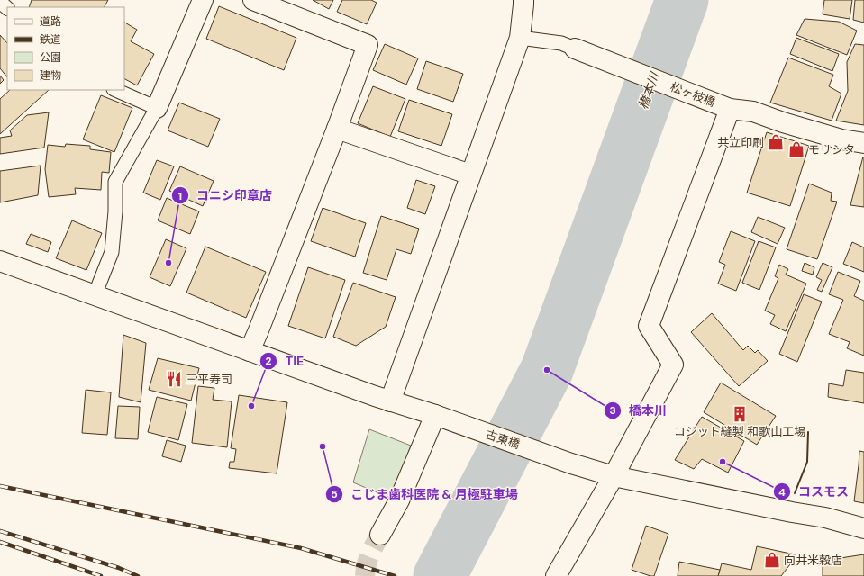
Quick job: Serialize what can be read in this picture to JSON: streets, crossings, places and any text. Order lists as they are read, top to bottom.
{
  "streets": {
    "street": ["松ヶ枝橋", "古東橋"]
  },
  "water": ["橋本川"],
  "places": {
    "shop": ["共立印刷", "モリシタ", "向井米穀店"],
    "other": [
      "コニシ印章店",
      "橋本川",
      "TIE",
      "こじま歯科医院 & 月極駐車場",
      "コスモス"
    ],
    "restaurant": ["三平寿司"],
    "building": ["コジット縫製 和歌山工場"]
  },
  "legend": [
    "道路",
    "鉄道",
    "公園",
    "建物"
  ]
}
